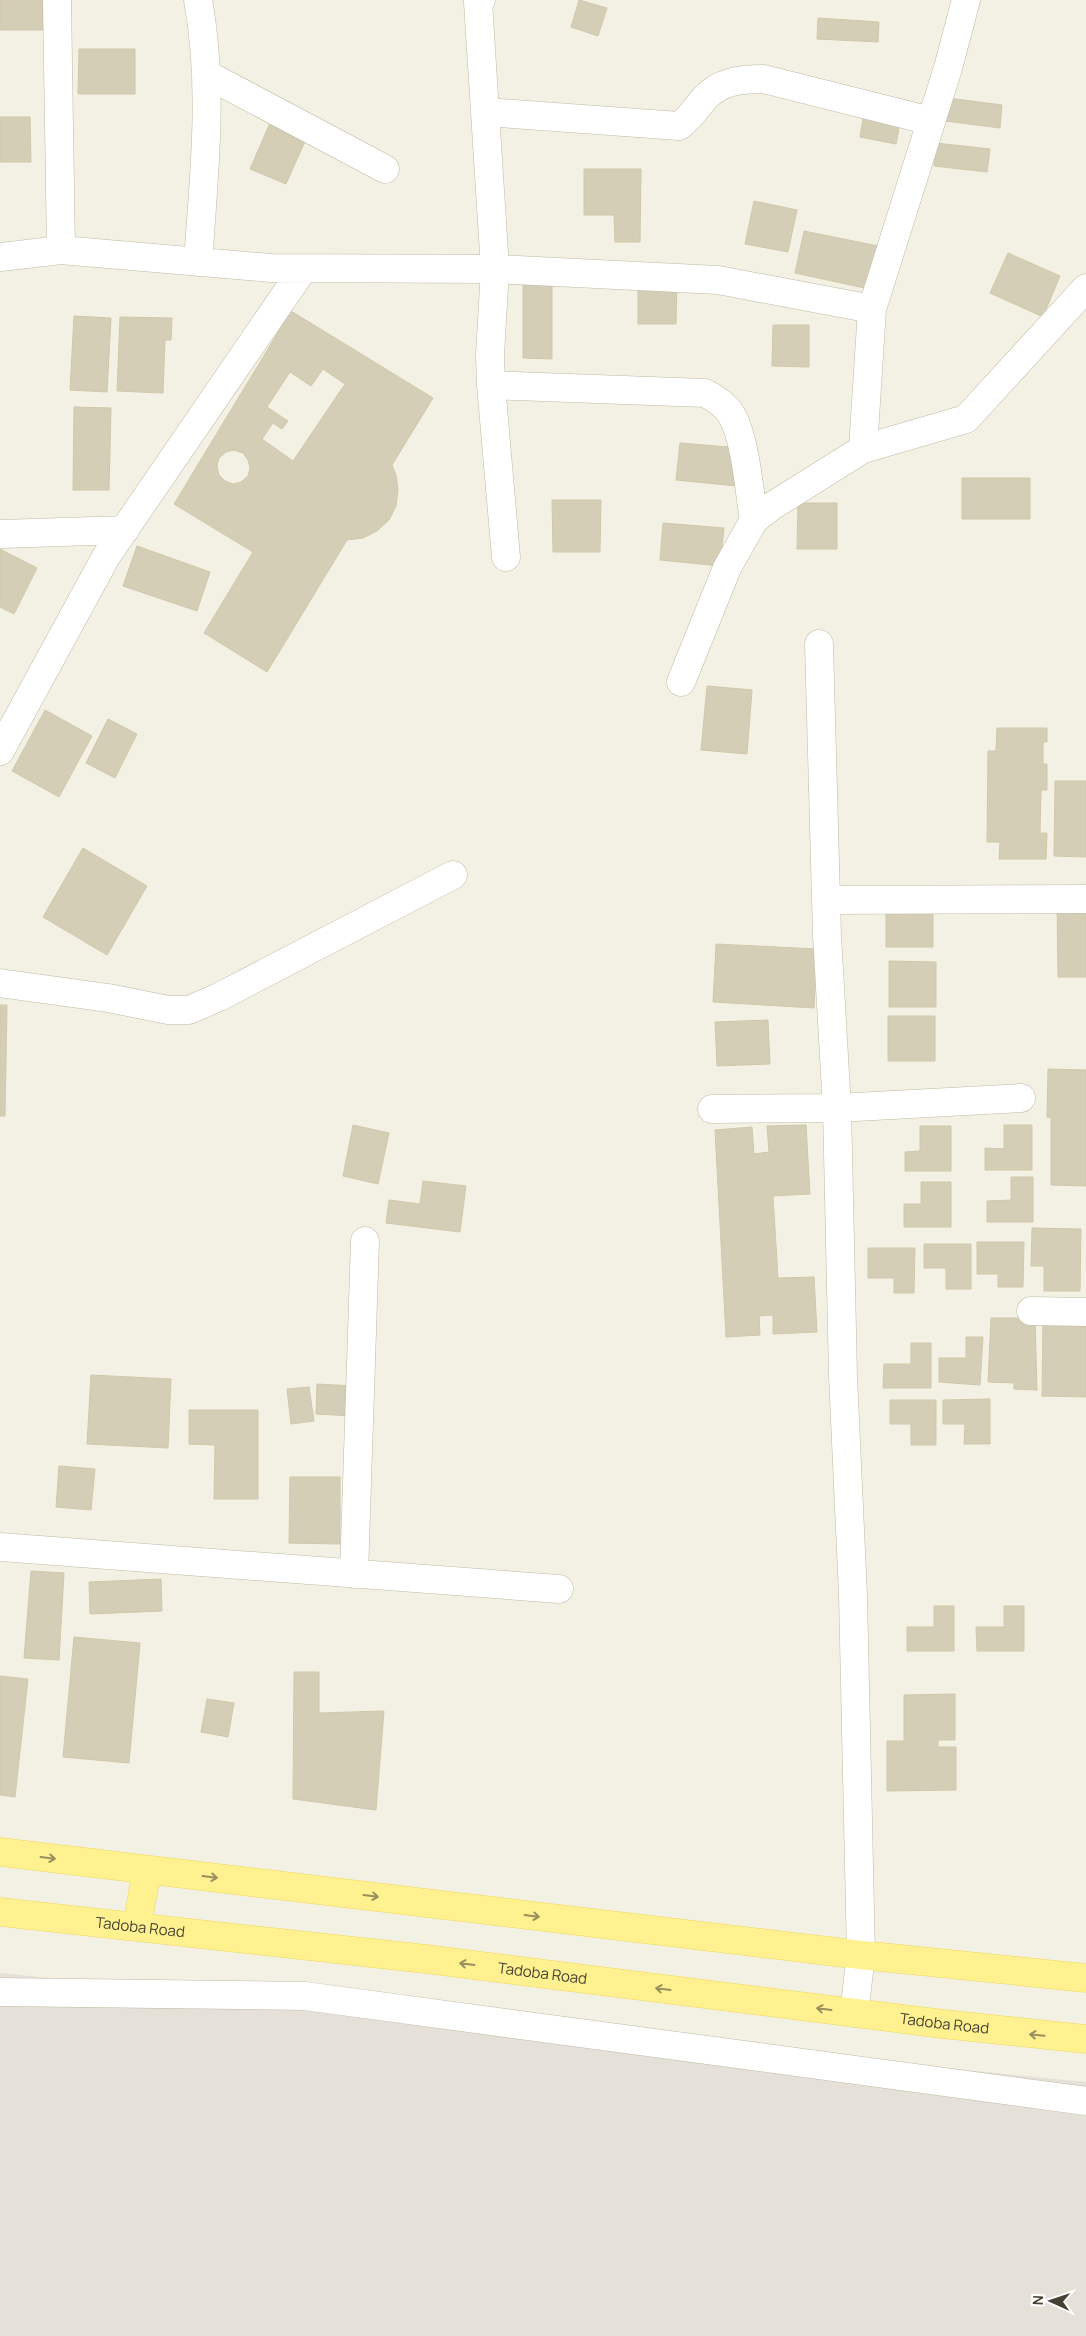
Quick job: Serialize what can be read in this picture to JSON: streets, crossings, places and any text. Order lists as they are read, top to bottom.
{
  "streets": {
    "main road": ["Tadoba Road"]
  },
  "north": "left"
}
